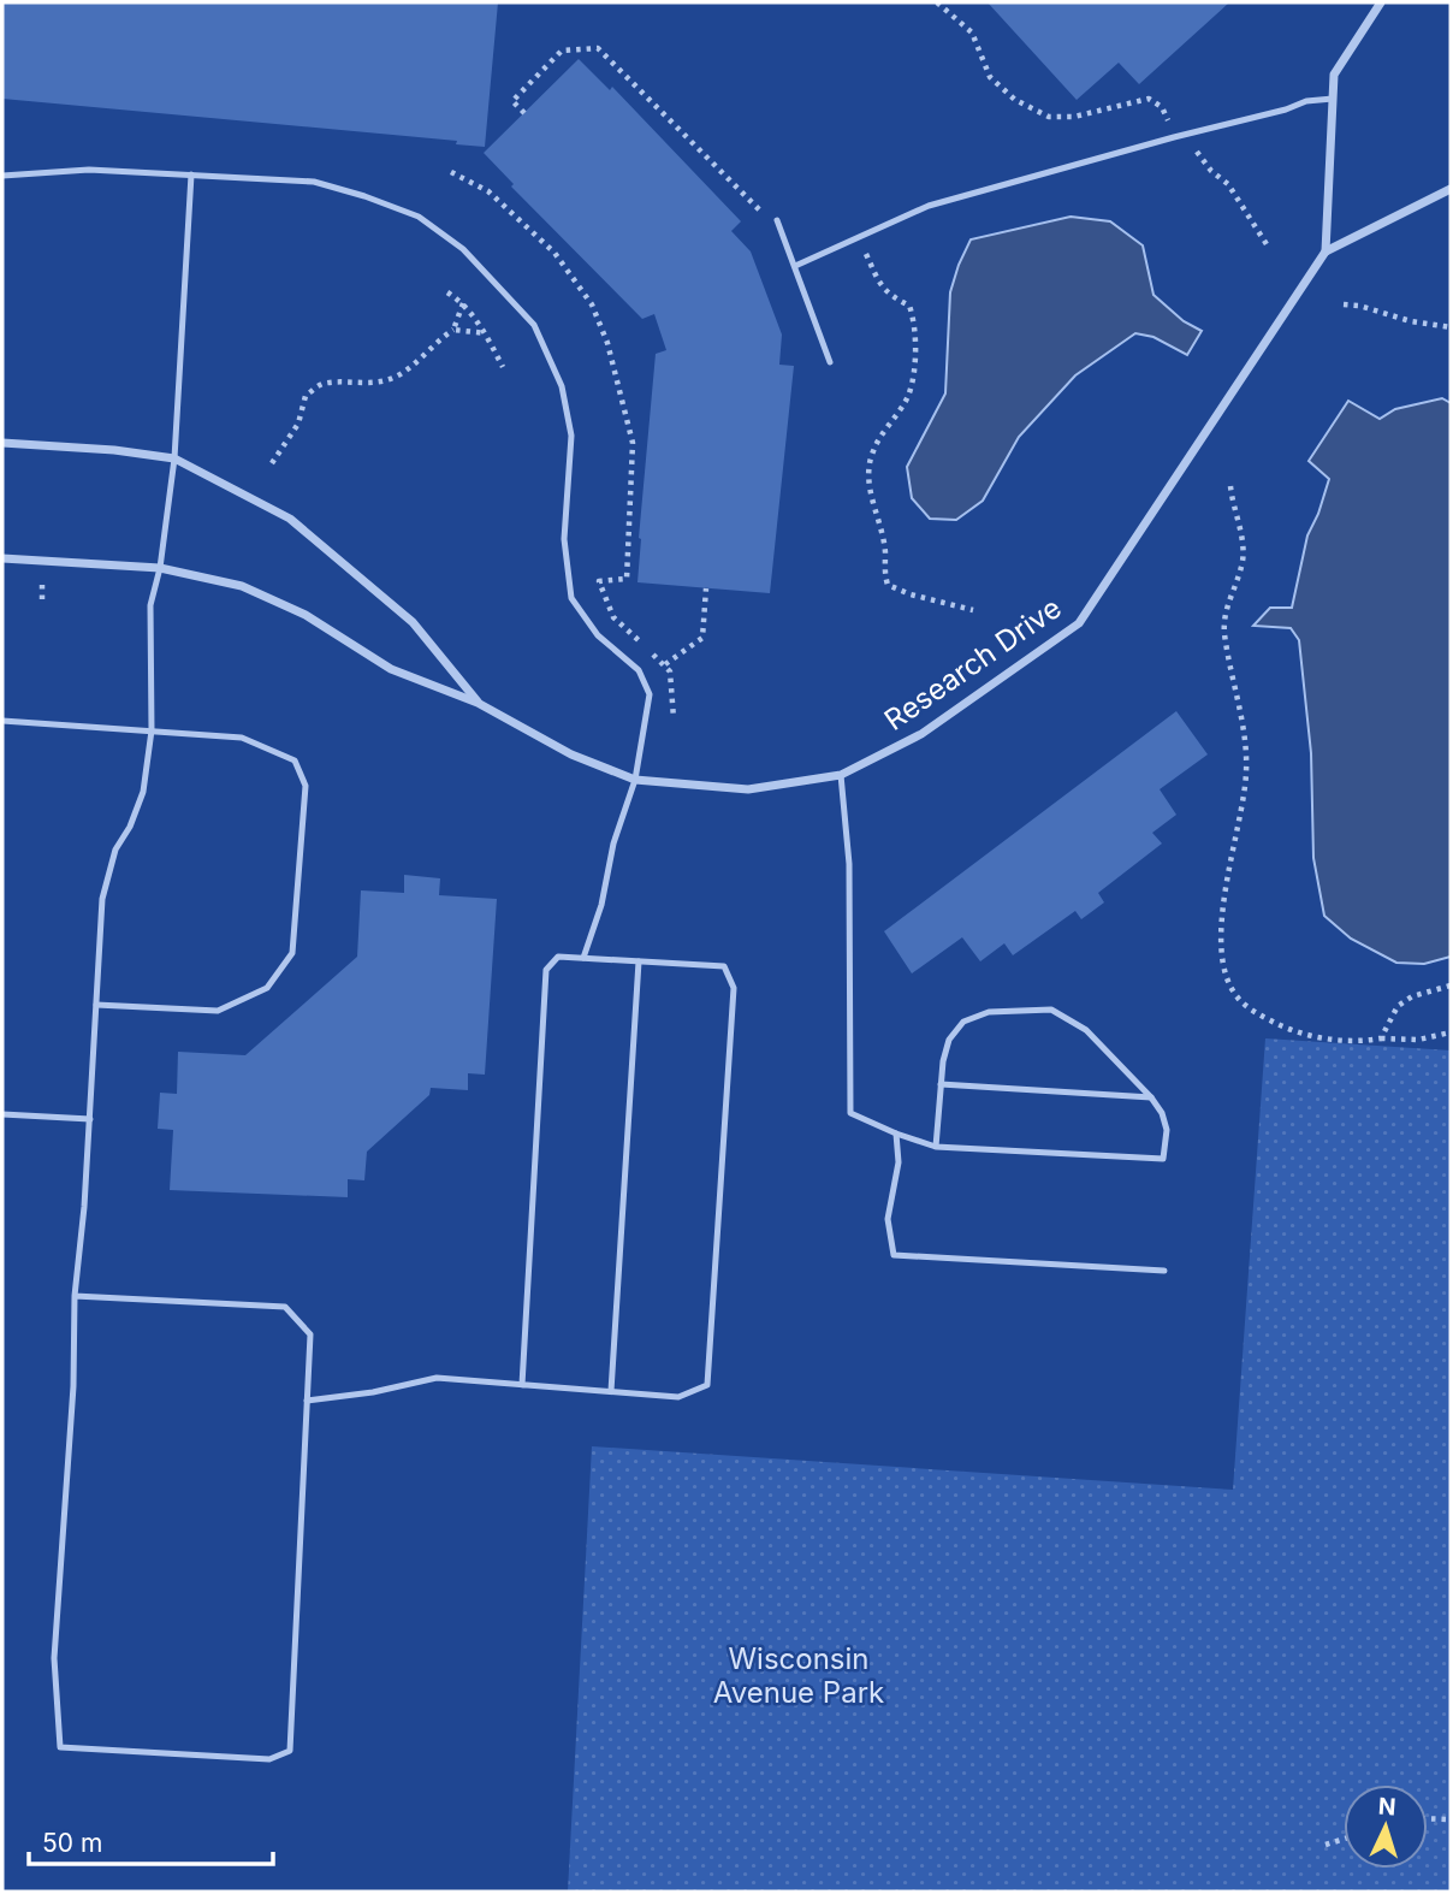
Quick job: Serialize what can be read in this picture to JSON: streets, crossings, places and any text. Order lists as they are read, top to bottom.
{
  "streets": {
    "street": ["Research Drive"]
  },
  "parks": ["Wisconsin Avenue Park"],
  "scale_bar": "50 m",
  "north": "top"
}
